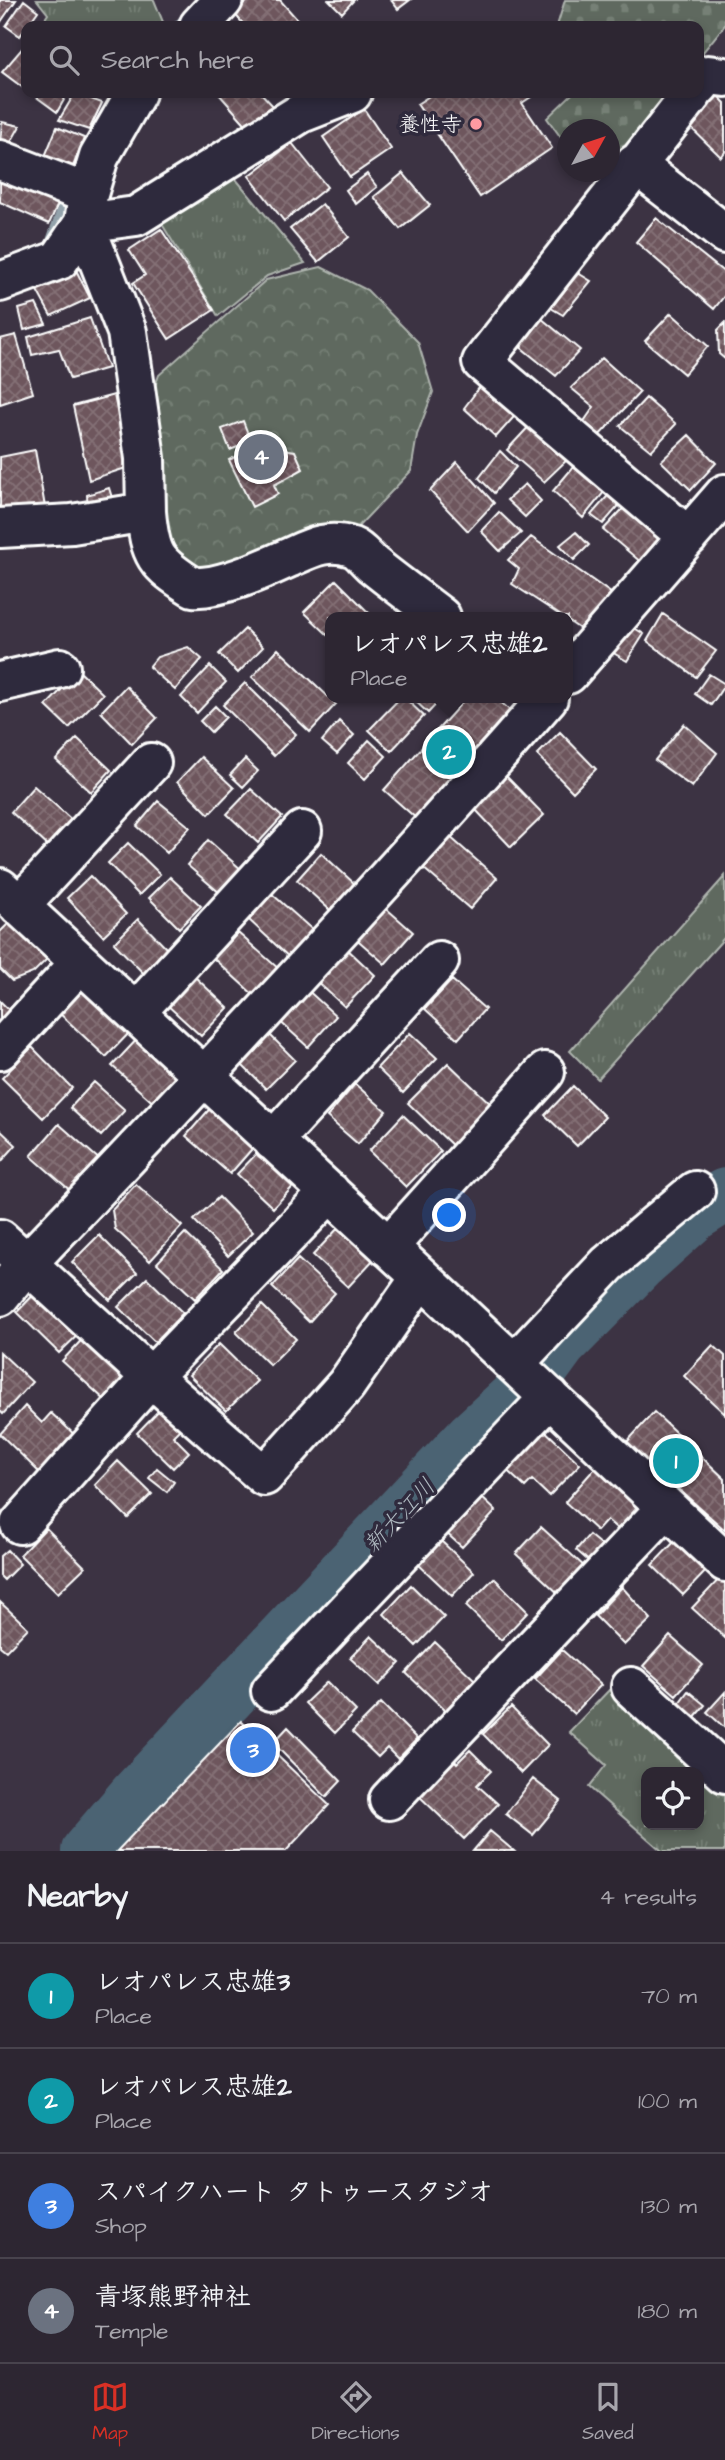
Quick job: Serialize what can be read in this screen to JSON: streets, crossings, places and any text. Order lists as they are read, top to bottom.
{
  "water": ["新大江川"],
  "places": ["養性寺"],
  "north": "top right",
  "page": {
    "search": "Search here",
    "pins": [
      "4",
      "2",
      "1",
      "3"
    ],
    "popup": ["レオパレス忠雄2", "Place"],
    "heading": ["Nearby", "4 results"],
    "list": [
      {
        "mark": "1",
        "name": "レオパレス忠雄3",
        "note": "Place",
        "value": "70 m"
      },
      {
        "mark": "2",
        "name": "レオパレス忠雄2",
        "note": "Place",
        "value": "100 m"
      },
      {
        "mark": "3",
        "name": "スパイクハート タトゥースタジオ",
        "note": "Shop",
        "value": "130 m"
      },
      {
        "mark": "4",
        "name": "青塚熊野神社",
        "note": "Temple",
        "value": "180 m"
      }
    ],
    "nav": ["Map", "Directions", "Saved"]
  }
}
